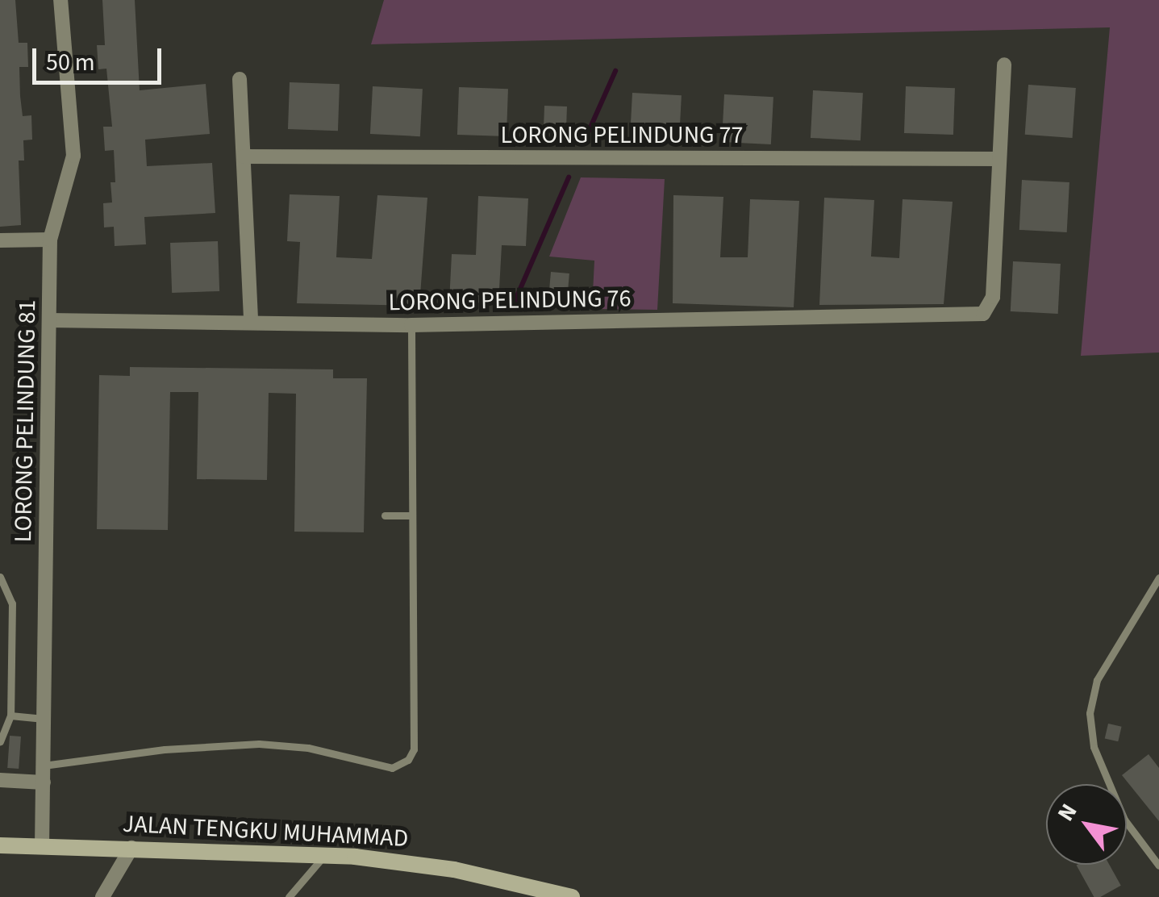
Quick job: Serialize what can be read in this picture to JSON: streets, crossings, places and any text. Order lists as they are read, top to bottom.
{
  "streets": {
    "main road": ["JALAN TENGKU MUHAMMAD"],
    "street": ["LORONG PELINDUNG 77", "LORONG PELINDUNG 76", "LORONG PELINDUNG 81"]
  },
  "crossings": [
    ["LORONG PELINDUNG 77", "LORONG PELINDUNG 76"],
    ["LORONG PELINDUNG 76", "LORONG PELINDUNG 81"],
    ["LORONG PELINDUNG 81", "JALAN TENGKU MUHAMMAD"]
  ],
  "scale_bar": "50 m",
  "north": "top left"
}
